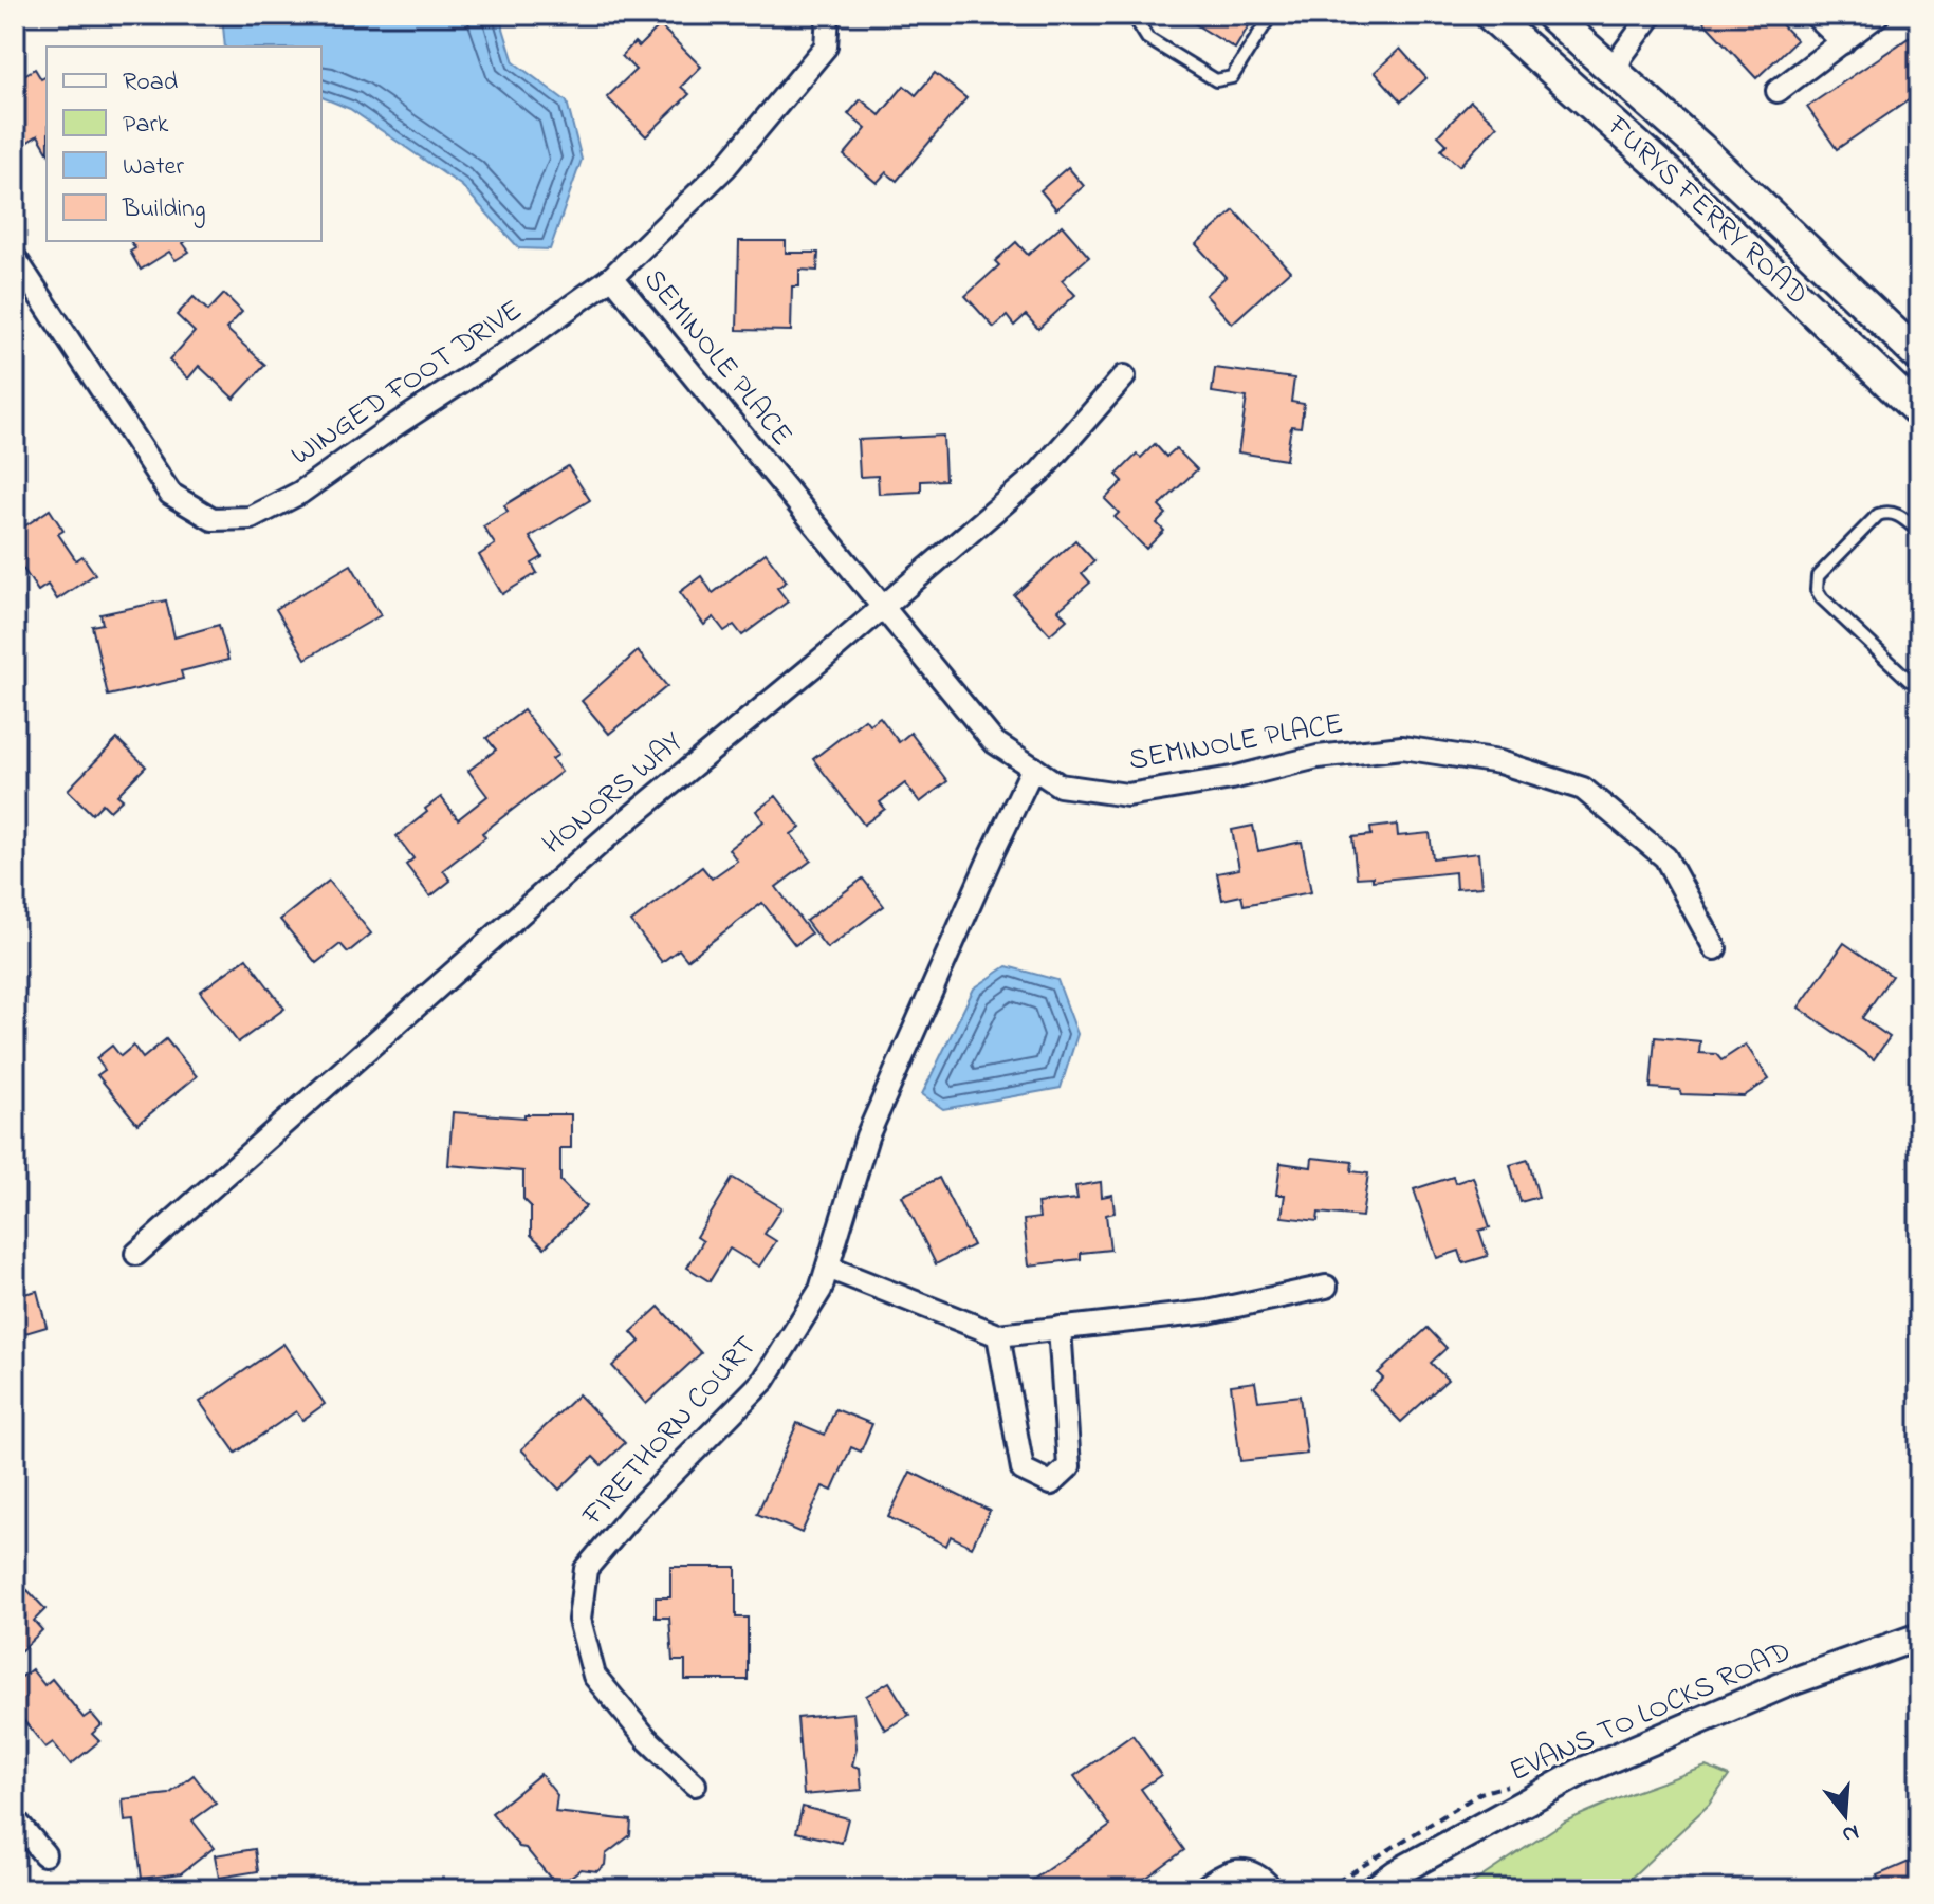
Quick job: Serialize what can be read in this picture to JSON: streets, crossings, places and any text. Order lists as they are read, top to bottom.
{
  "streets": {
    "main road": ["FURYS FERRY ROAD"],
    "street": [
      "SEMINOLE PLACE",
      "WINGED FOOT DRIVE",
      "HONORS WAY",
      "FIRETHORN COURT",
      "EVANS TO LOCKS ROAD"
    ]
  },
  "crossings": [
    ["SEMINOLE PLACE", "WINGED FOOT DRIVE"],
    ["SEMINOLE PLACE", "HONORS WAY"],
    ["SEMINOLE PLACE", "FIRETHORN COURT"]
  ],
  "legend": [
    "Road",
    "Park",
    "Water",
    "Building"
  ],
  "north": "bottom"
}
